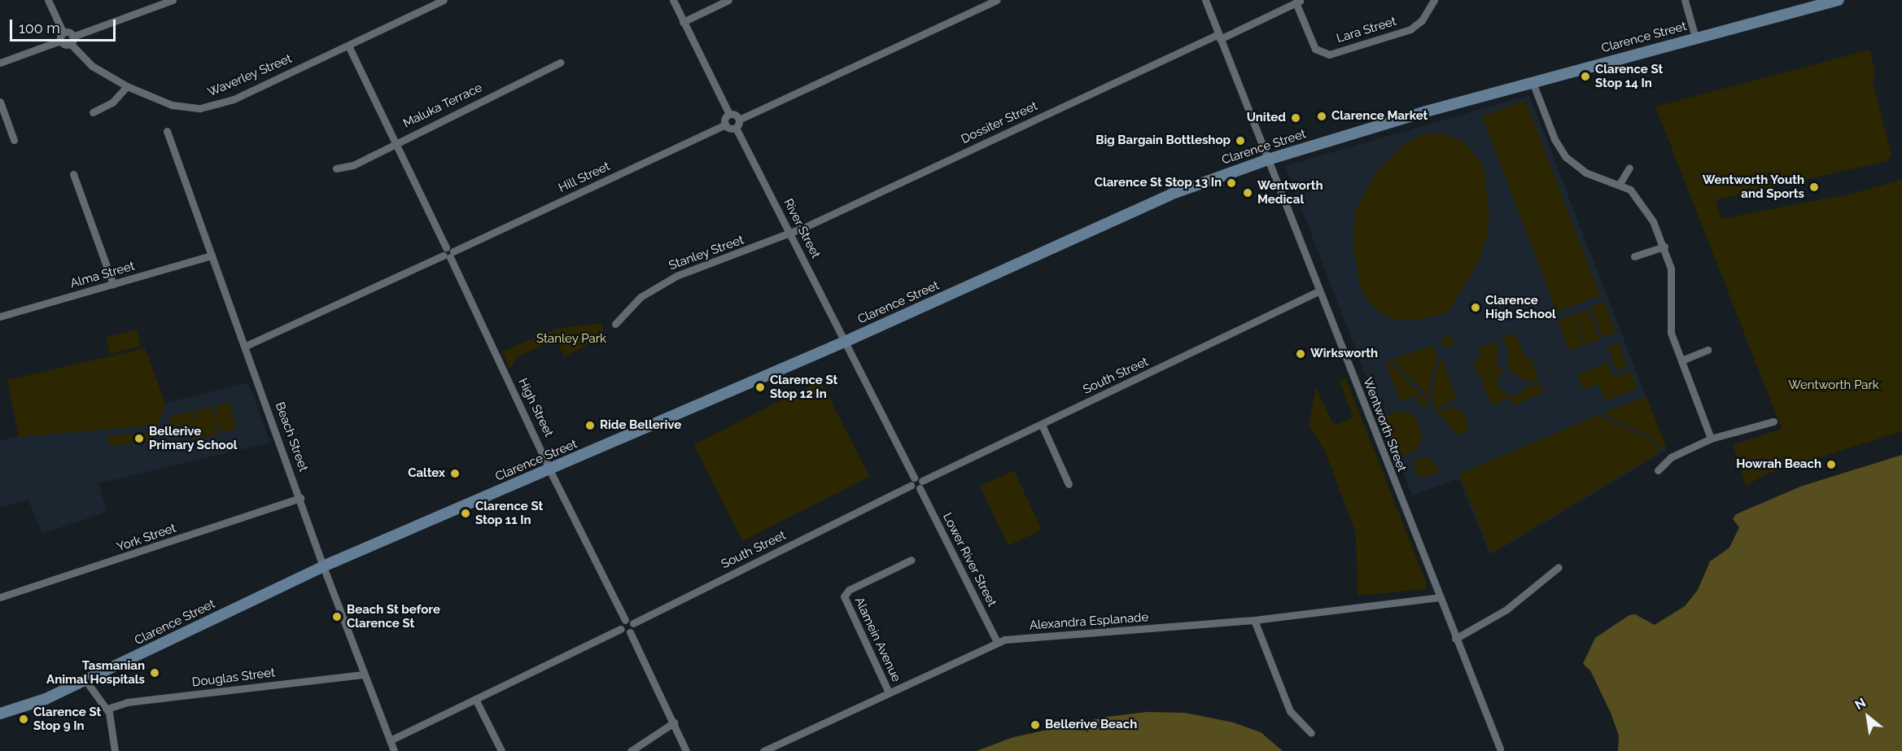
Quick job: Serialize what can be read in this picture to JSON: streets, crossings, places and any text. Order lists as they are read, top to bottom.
{
  "streets": {
    "main road": ["Clarence Street"],
    "street": [
      "Lara Street",
      "Waverley Street",
      "Maluka Terrace",
      "Dossiter Street",
      "Hill Street",
      "River Street",
      "Stanley Street",
      "Alma Street",
      "South Street",
      "High Street",
      "Wentworth Street",
      "Beach Street",
      "York Street",
      "Lower River Street",
      "Alexandra Esplanade",
      "Alamein Avenue",
      "Douglas Street"
    ]
  },
  "crossings": [
    ["Lara Street", "Dossiter Street"],
    ["Clarence Street", "River Street"],
    ["Clarence Street", "High Street"],
    ["Clarence Street", "Wentworth Street"],
    ["Clarence Street", "Beach Street"],
    ["Waverley Street", "High Street"],
    ["Maluka Terrace", "High Street"],
    ["Dossiter Street", "River Street"],
    ["Dossiter Street", "Stanley Street"],
    ["Dossiter Street", "Wentworth Street"],
    ["Hill Street", "River Street"],
    ["Hill Street", "High Street"],
    ["Hill Street", "Beach Street"],
    ["River Street", "Stanley Street"],
    ["Alma Street", "Beach Street"],
    ["South Street", "Wentworth Street"],
    ["South Street", "Lower River Street"],
    ["Wentworth Street", "Alexandra Esplanade"],
    ["Beach Street", "York Street"],
    ["Beach Street", "Douglas Street"],
    ["Lower River Street", "Alexandra Esplanade"],
    ["Alexandra Esplanade", "Alamein Avenue"]
  ],
  "parks": ["Stanley Park", "Wentworth Park"],
  "places": [
    "Clarence St Stop 14 In",
    "Clarence Market",
    "United",
    "Big Bargain Bottleshop",
    "Clarence St Stop 13 In",
    "Wentworth Youth and Sports",
    "Wentworth Medical",
    "Clarence High School",
    "Wirksworth",
    "Clarence St Stop 12 In",
    "Ride Bellerive",
    "Bellerive Primary School",
    "Howrah Beach",
    "Caltex",
    "Clarence St Stop 11 In",
    "Beach St before Clarence St",
    "Tasmanian Animal Hospitals",
    "Clarence St Stop 9 In",
    "Bellerive Beach"
  ],
  "scale_bar": "100 m",
  "north": "top left"
}
